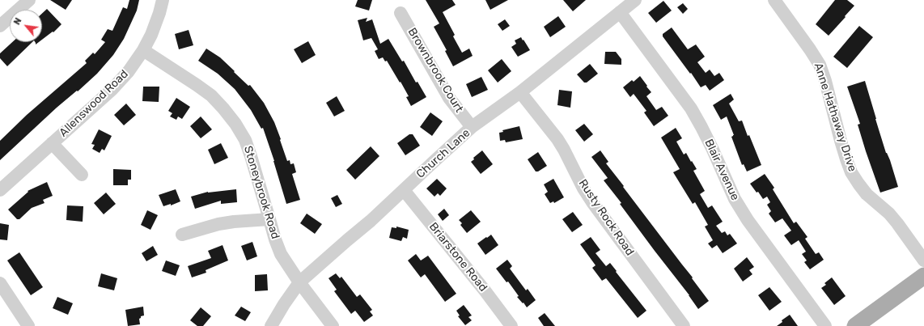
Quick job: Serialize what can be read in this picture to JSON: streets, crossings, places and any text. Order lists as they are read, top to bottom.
{
  "streets": {
    "street": [
      "Brownbrook Court",
      "Allenswood Road",
      "Anne Hathaway Drive",
      "Church Lane",
      "Blair Avenue",
      "Stoneybrook Road",
      "Rusty Rock Road",
      "Briarstone Road"
    ]
  },
  "crossings": [
    ["Brownbrook Court", "Church Lane"],
    ["Allenswood Road", "Stoneybrook Road"],
    ["Church Lane", "Blair Avenue"],
    ["Church Lane", "Stoneybrook Road"],
    ["Church Lane", "Rusty Rock Road"],
    ["Church Lane", "Briarstone Road"]
  ],
  "north": "top left"
}
